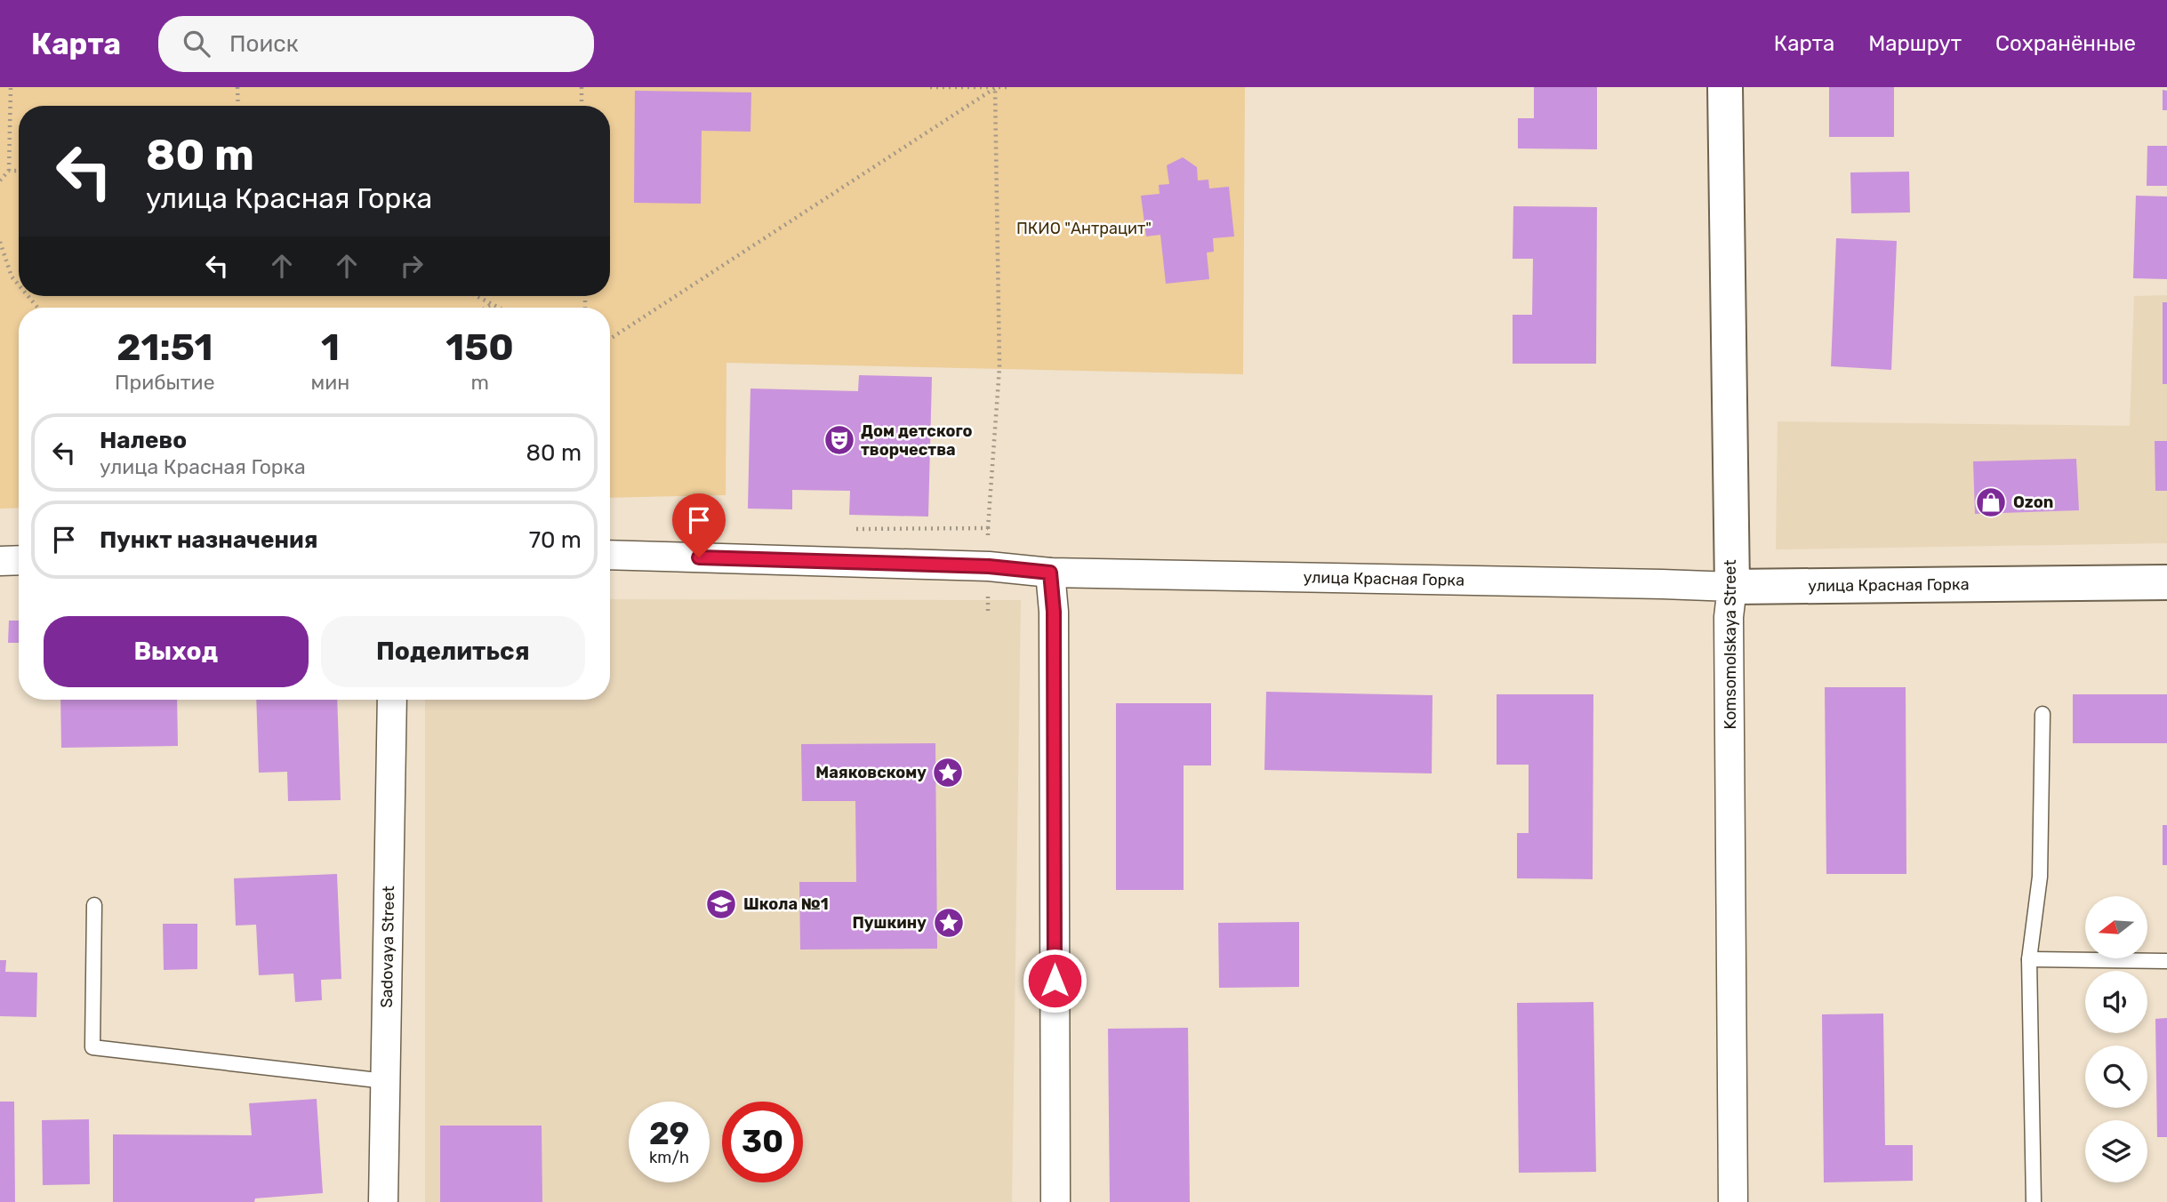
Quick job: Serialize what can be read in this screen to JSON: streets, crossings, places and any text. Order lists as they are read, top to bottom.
{
  "streets": {
    "street": ["улица Красная Горка", "Komsomolskaya Street", "Sadovaya Street"]
  },
  "crossings": [
    ["улица Красная Горка", "Komsomolskaya Street"]
  ],
  "parks": ["ПКИО \"Антрацит\""],
  "places": {
    "theatre": ["Дом детского творчества"],
    "shop": ["Ozon"],
    "place": ["Маяковскому", "Пушкину"],
    "school or university": ["Школа №1"]
  },
  "north": "left",
  "page": {
    "header": "Карта",
    "search": "Поиск",
    "nav": ["Карта", "Маршрут", "Сохранённые"],
    "turn": ["80 m", "улица Красная Горка"],
    "eta": [
      "21:51",
      "Прибытие",
      "1",
      "мин",
      "150",
      "m"
    ],
    "list": [
      {
        "name": "Налево",
        "note": "улица Красная Горка",
        "value": "80 m"
      },
      {
        "name": "Пункт назначения",
        "value": "70 m"
      }
    ],
    "buttons": ["Выход", "Поделиться"],
    "speed": "29 km/h",
    "limit": "30"
  }
}
